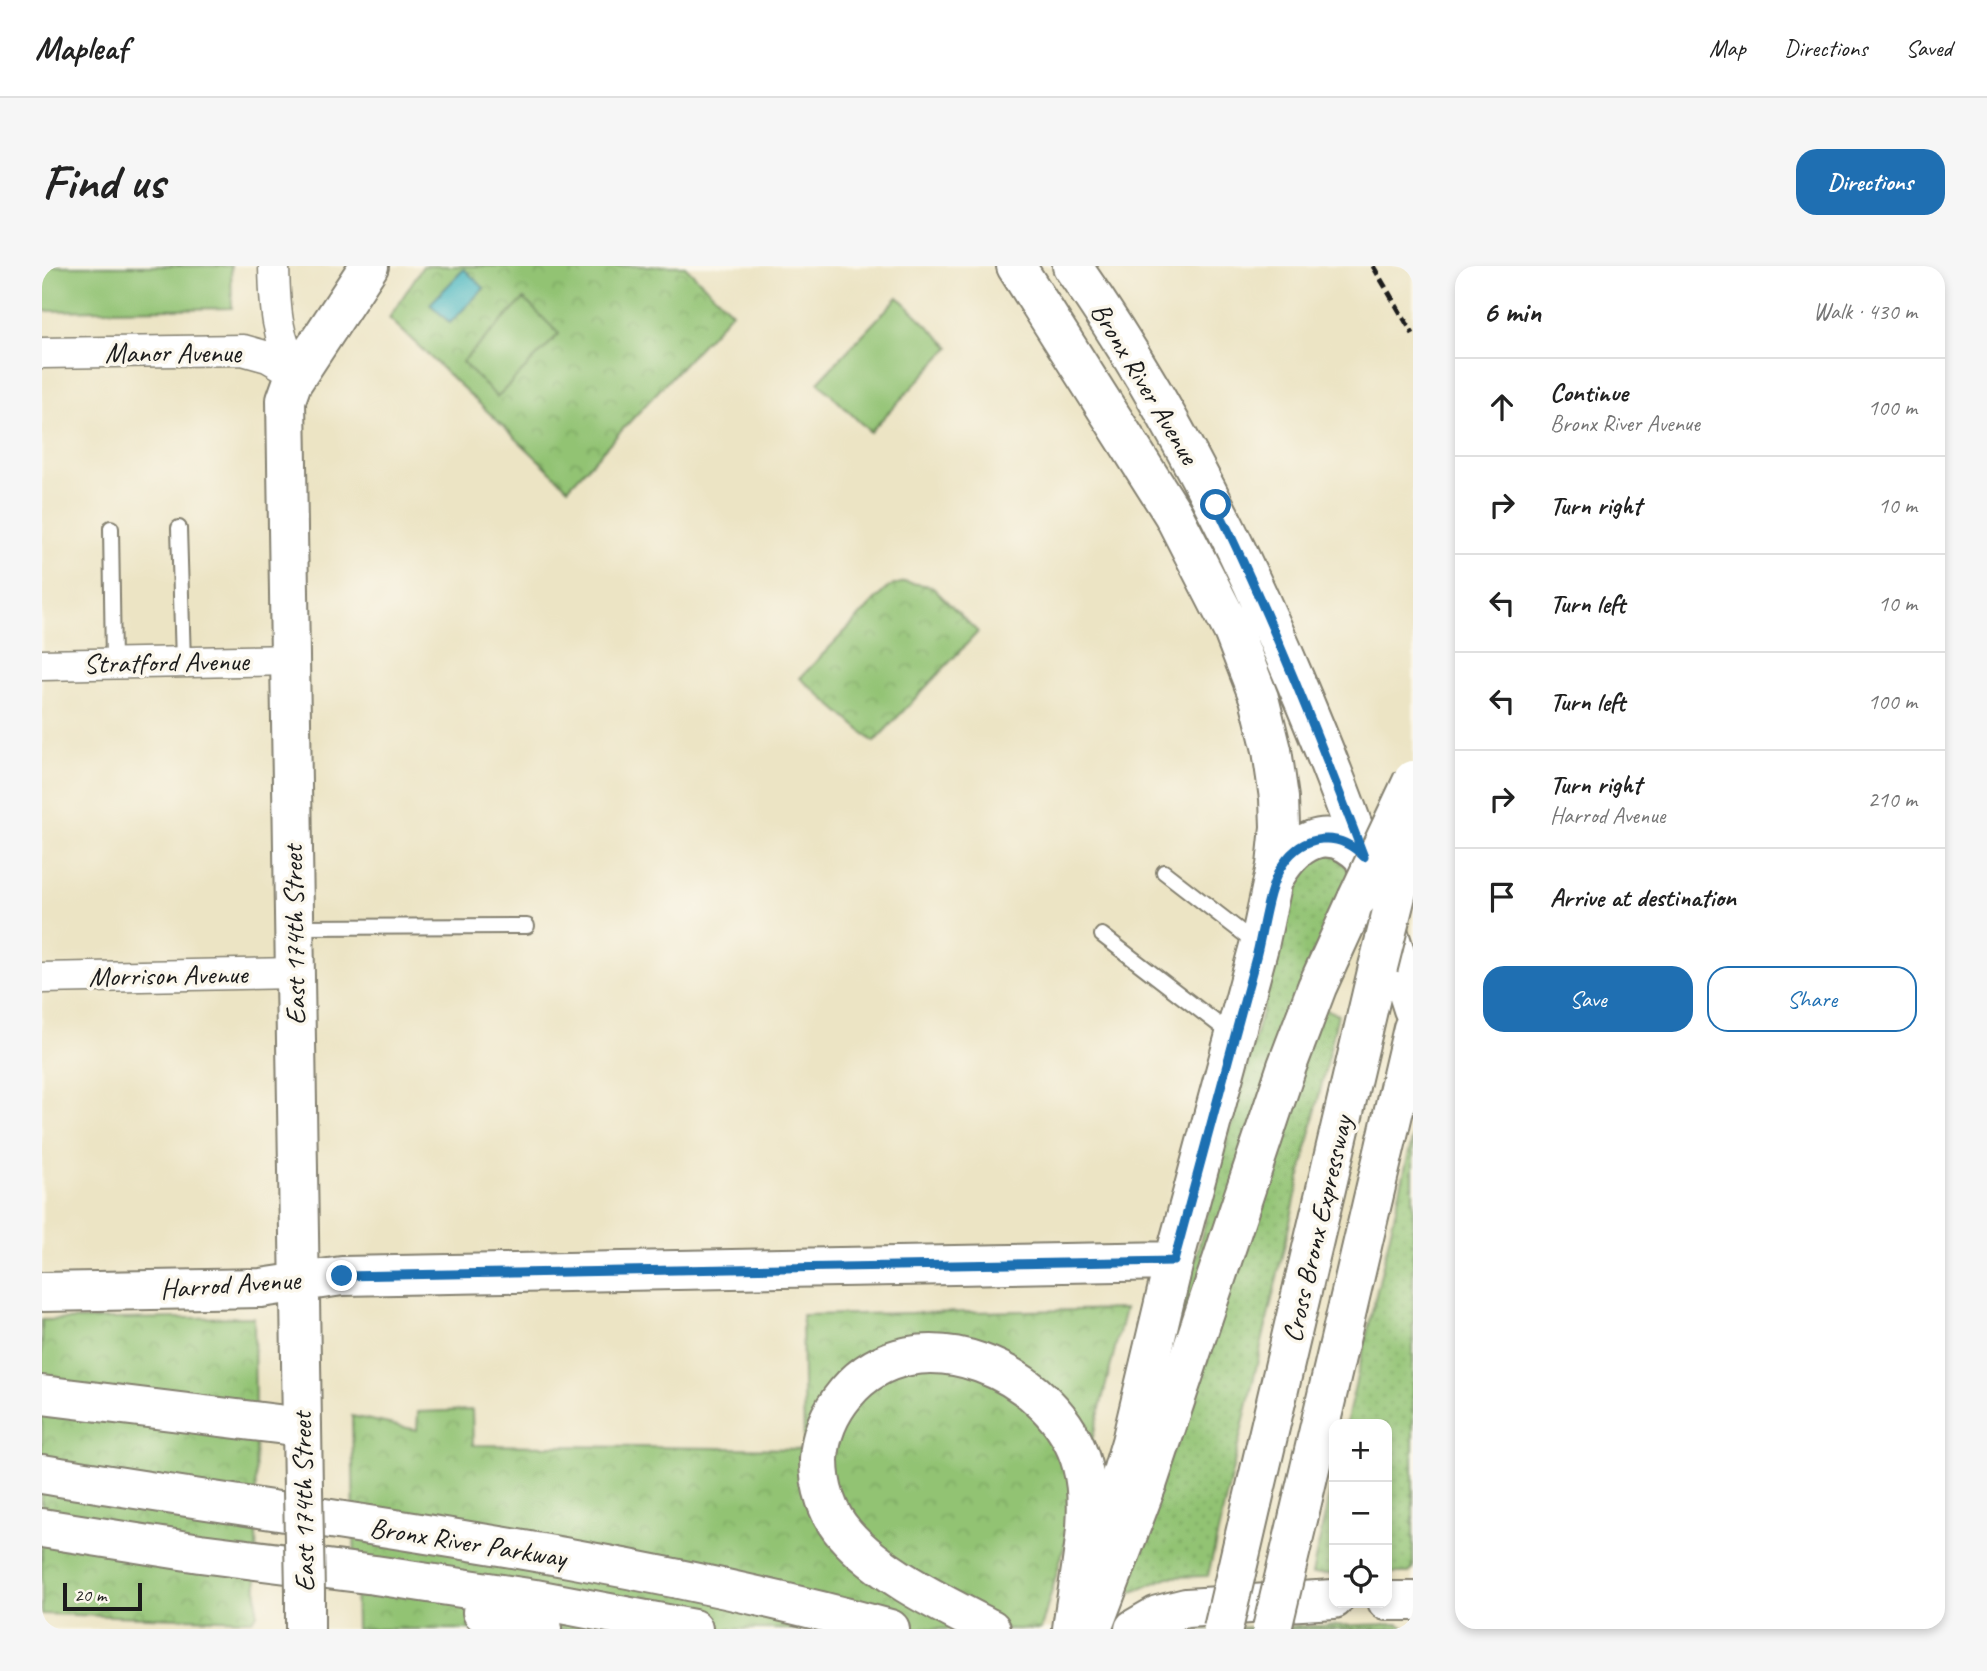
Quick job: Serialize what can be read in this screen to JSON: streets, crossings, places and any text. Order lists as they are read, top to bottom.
{
  "streets": {
    "main road": [
      "Bronx River Avenue",
      "East 174th Street",
      "Cross Bronx Expressway",
      "Harrod Avenue",
      "Bronx River Parkway"
    ],
    "street": ["Manor Avenue", "Stratford Avenue", "Morrison Avenue"]
  },
  "crossings": [
    ["Manor Avenue", "East 174th Street"],
    ["Bronx River Avenue", "Harrod Avenue"],
    ["Stratford Avenue", "East 174th Street"],
    ["East 174th Street", "Morrison Avenue"],
    ["East 174th Street", "Harrod Avenue"]
  ],
  "scale_bar": "20 m",
  "page": {
    "header": "Mapleaf",
    "nav": ["Map", "Directions", "Saved"],
    "buttons": [
      "Directions",
      ["Save", "Share"]
    ],
    "title": "Find us",
    "heading": ["6 min", "Walk · 430 m"],
    "list": [
      ["Continue", "Bronx River Avenue", "100 m"],
      ["Turn right", "10 m"],
      ["Turn left", "10 m"],
      ["Turn left", "100 m"],
      ["Turn right", "Harrod Avenue", "210 m"],
      "Arrive at destination"
    ],
    "map_buttons": ["+", "−"],
    "scale": "20 m"
  }
}
